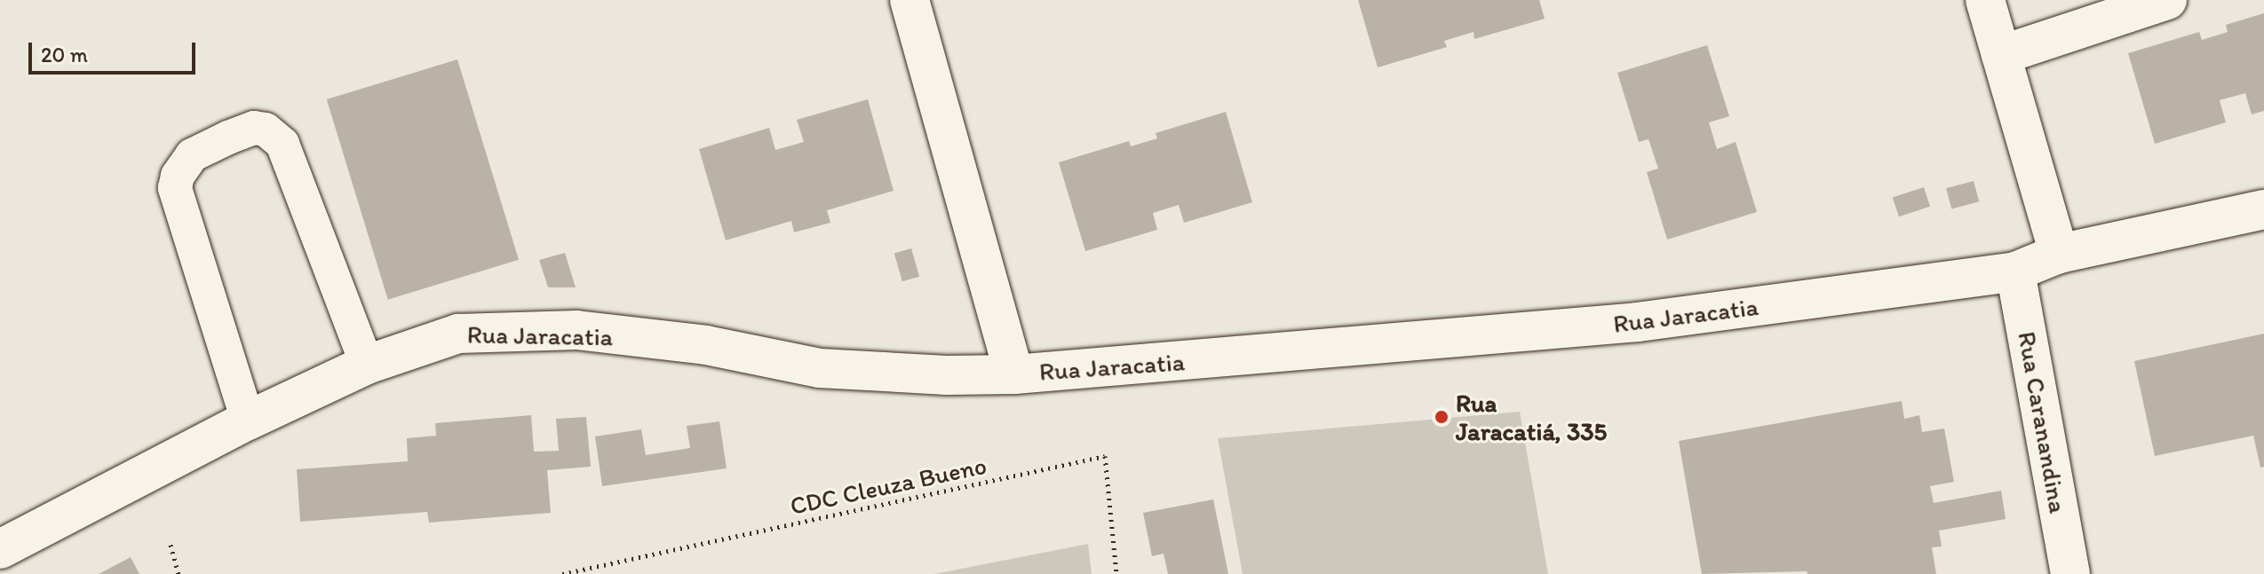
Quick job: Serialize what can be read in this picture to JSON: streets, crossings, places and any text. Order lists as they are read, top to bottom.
{
  "streets": {
    "street": ["Rua Jaracatia", "Rua Caranandina"],
    "path": ["CDC Cleuza Bueno"]
  },
  "crossings": [
    ["Rua Jaracatia", "Rua Caranandina"]
  ],
  "places": ["Rua Jaracatiá, 335"],
  "scale_bar": "20 m"
}
